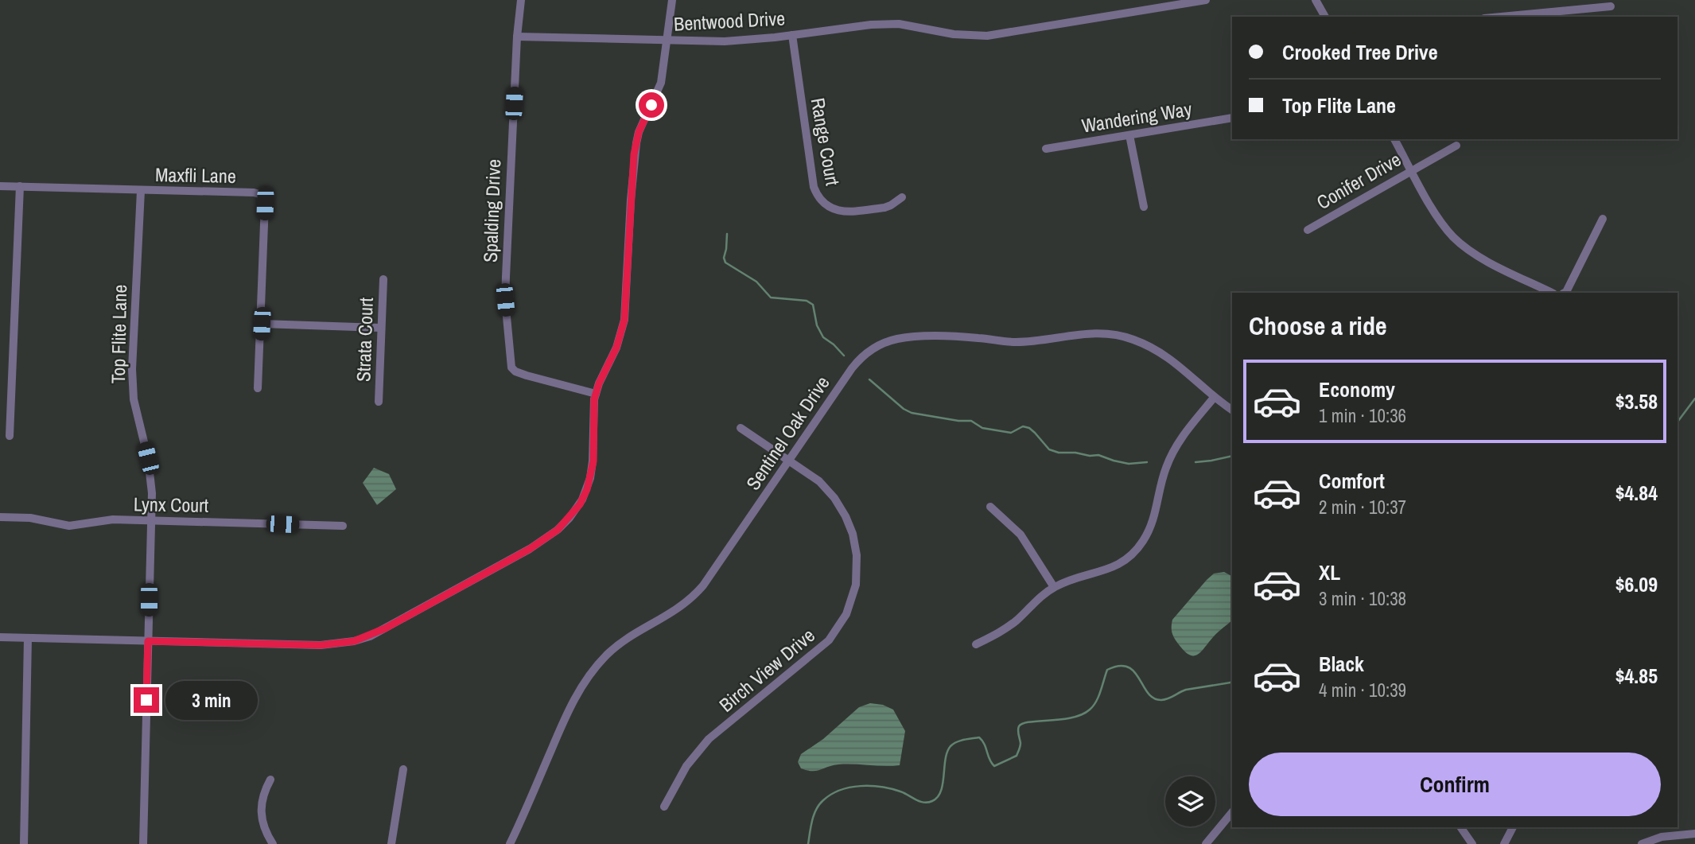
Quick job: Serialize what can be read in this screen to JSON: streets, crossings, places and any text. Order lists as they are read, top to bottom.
{
  "streets": {
    "street": [
      "Bentwood Drive",
      "Wandering Way",
      "Range Court",
      "Maxfli Lane",
      "Conifer Drive",
      "Spalding Drive",
      "Top Flite Lane",
      "Strata Court",
      "Sentinel Oak Drive",
      "Lynx Court",
      "Birch View Drive"
    ]
  },
  "crossings": [
    ["Bentwood Drive", "Range Court"],
    ["Bentwood Drive", "Spalding Drive"],
    ["Maxfli Lane", "Top Flite Lane"],
    ["Top Flite Lane", "Lynx Court"],
    ["Sentinel Oak Drive", "Birch View Drive"]
  ],
  "page": {
    "banner": ["Crooked Tree Drive", "Top Flite Lane"],
    "heading": "Choose a ride",
    "list": [
      {
        "name": "Economy",
        "note": "1 min · 10:36",
        "value": "$3.58"
      },
      {
        "name": "Comfort",
        "note": "2 min · 10:37",
        "value": "$4.84"
      },
      {
        "name": "XL",
        "note": "3 min · 10:38",
        "value": "$6.09"
      },
      {
        "name": "Black",
        "note": "4 min · 10:39",
        "value": "$4.85"
      }
    ],
    "bubble": "3 min",
    "buttons": "Confirm"
  }
}
